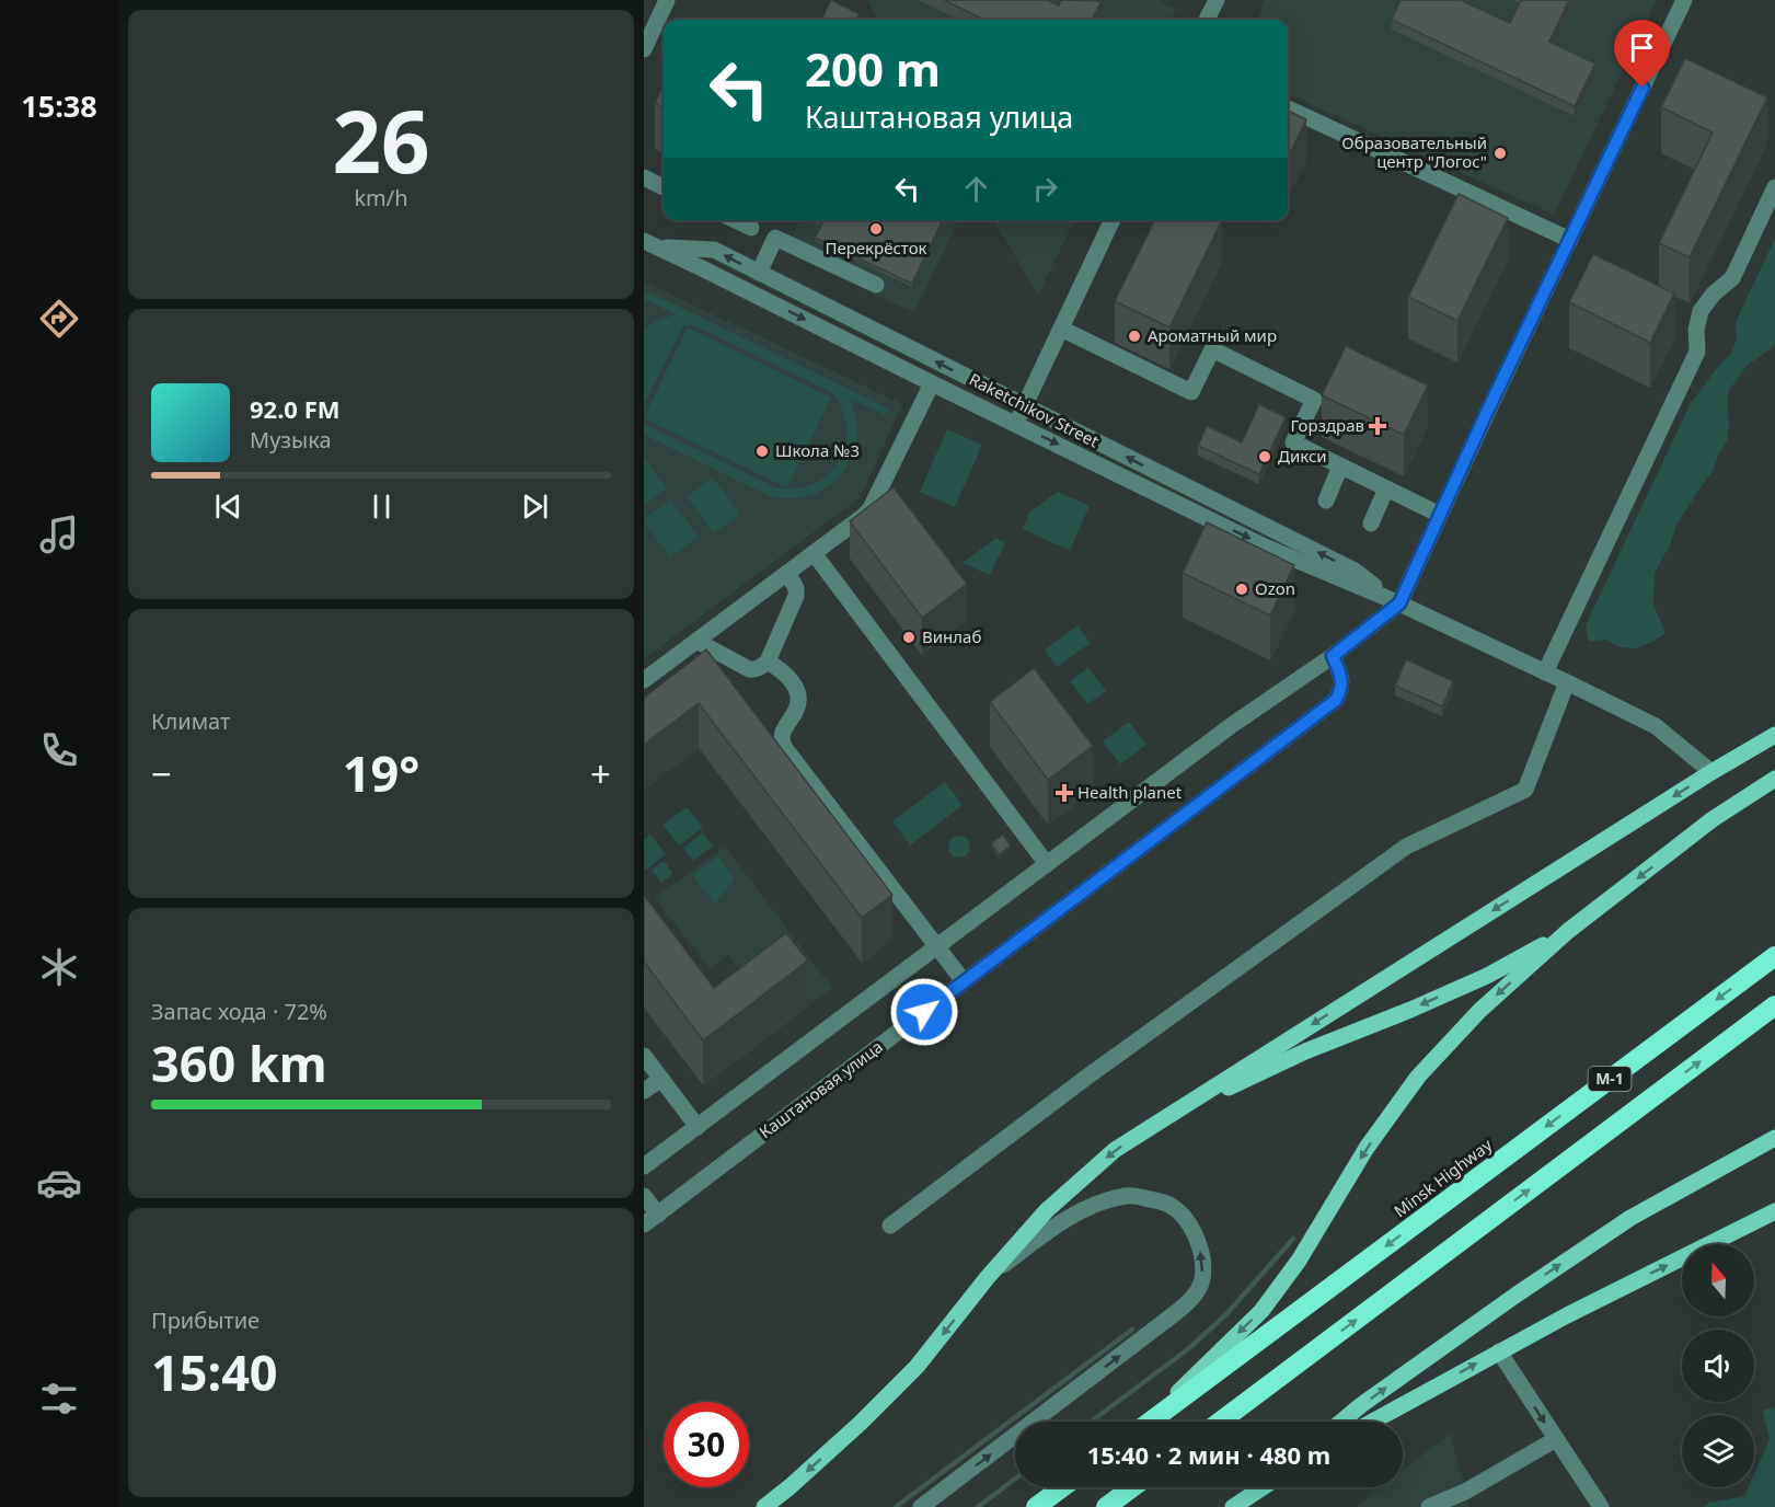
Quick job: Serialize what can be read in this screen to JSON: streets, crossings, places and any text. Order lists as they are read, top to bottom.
{
  "streets": {
    "highway": ["М-1", "Minsk Highway"],
    "street": ["Raketchikov Street", "Каштановая улица"]
  },
  "places": {
    "other": [
      "Образовательный центр \"Логос\"",
      "Перекрёсток",
      "Ароматный мир",
      "Школа №3",
      "Дикси",
      "Ozon",
      "Винлаб"
    ],
    "health": ["Горздрав", "Health planet"]
  },
  "north": "top",
  "page": {
    "tabs": "15:38",
    "tile": [
      ["26", "km/h"],
      "Климат",
      ["Запас хода · 72%", "360 km"],
      ["Прибытие", "15:40"]
    ],
    "turn": ["200 m", "Каштановая улица"],
    "song": ["92.0 FM", "Музыка"],
    "heat": ["−", "19°", "+"],
    "limit": "30",
    "trip": "15:40 · 2 мин · 480 m"
  }
}
